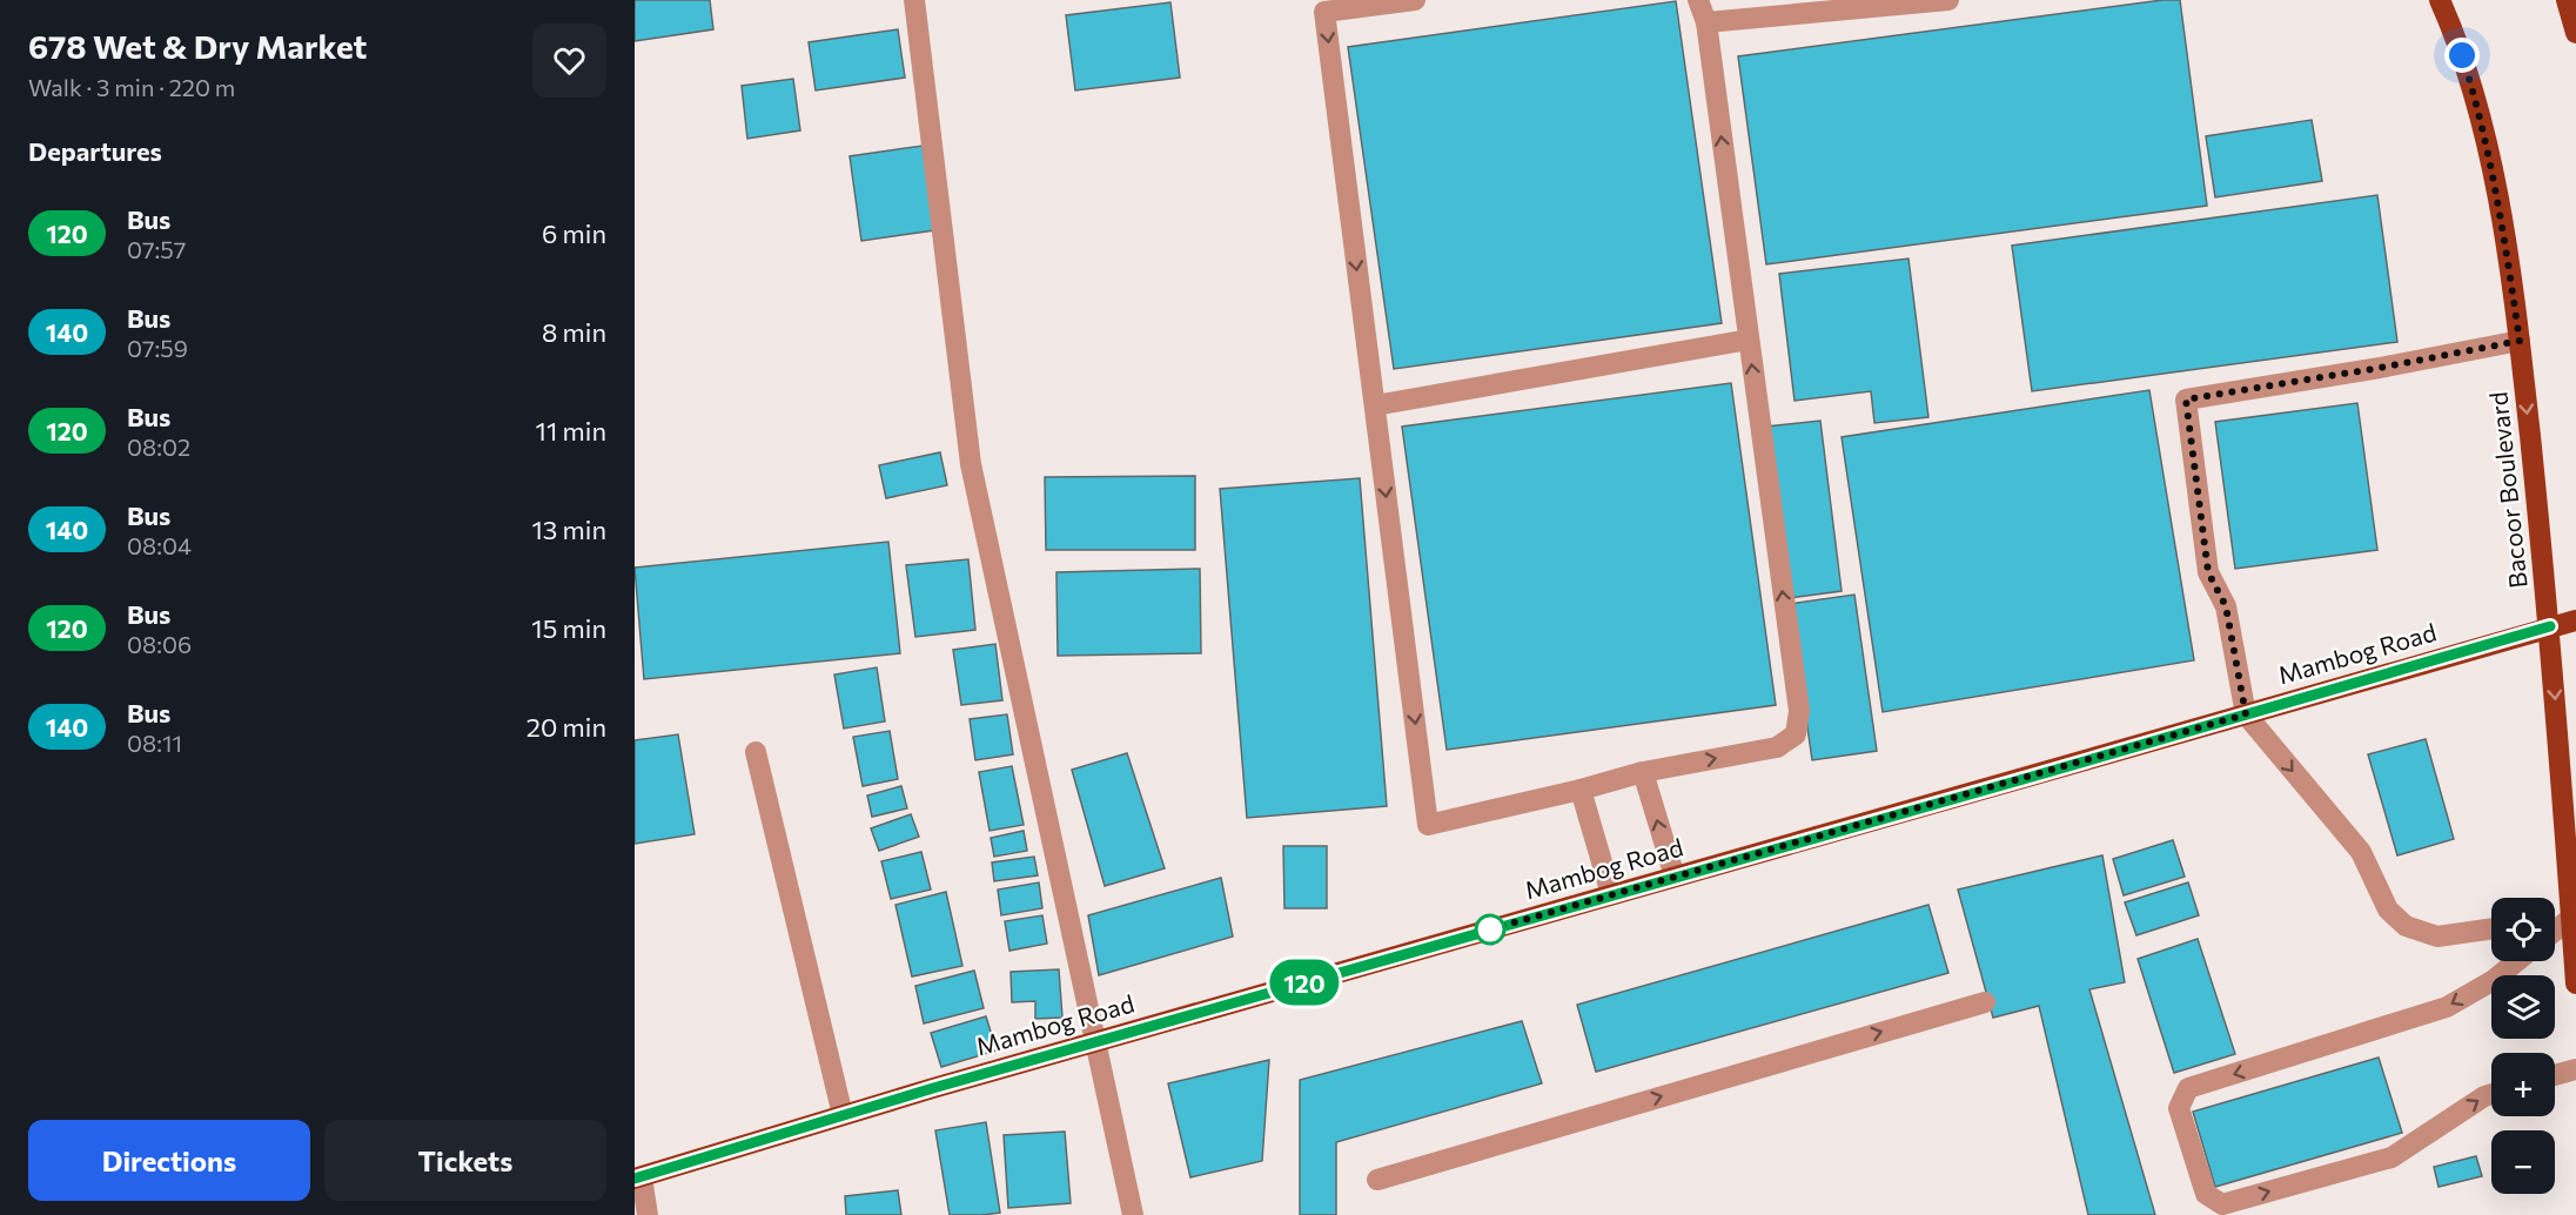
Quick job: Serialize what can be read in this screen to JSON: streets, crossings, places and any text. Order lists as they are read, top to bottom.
{
  "streets": {
    "main road": ["Bacoor Boulevard", "Mambog Road"]
  },
  "crossings": [
    ["Bacoor Boulevard", "Mambog Road"]
  ],
  "one_way": ["Bacoor Boulevard"],
  "lines": ["bus line 120"],
  "page": {
    "heading": [
      ["678 Wet & Dry Market", "Walk · 3 min · 220 m"],
      "Departures"
    ],
    "on_map": "120",
    "list": [
      {
        "mark": "120",
        "name": "Bus",
        "note": "07:57",
        "value": "6 min"
      },
      {
        "mark": "140",
        "name": "Bus",
        "note": "07:59",
        "value": "8 min"
      },
      {
        "mark": "120",
        "name": "Bus",
        "note": "08:02",
        "value": "11 min"
      },
      {
        "mark": "140",
        "name": "Bus",
        "note": "08:04",
        "value": "13 min"
      },
      {
        "mark": "120",
        "name": "Bus",
        "note": "08:06",
        "value": "15 min"
      },
      {
        "mark": "140",
        "name": "Bus",
        "note": "08:11",
        "value": "20 min"
      }
    ],
    "map_buttons": ["+", "−"],
    "buttons": ["Directions", "Tickets"]
  }
}
